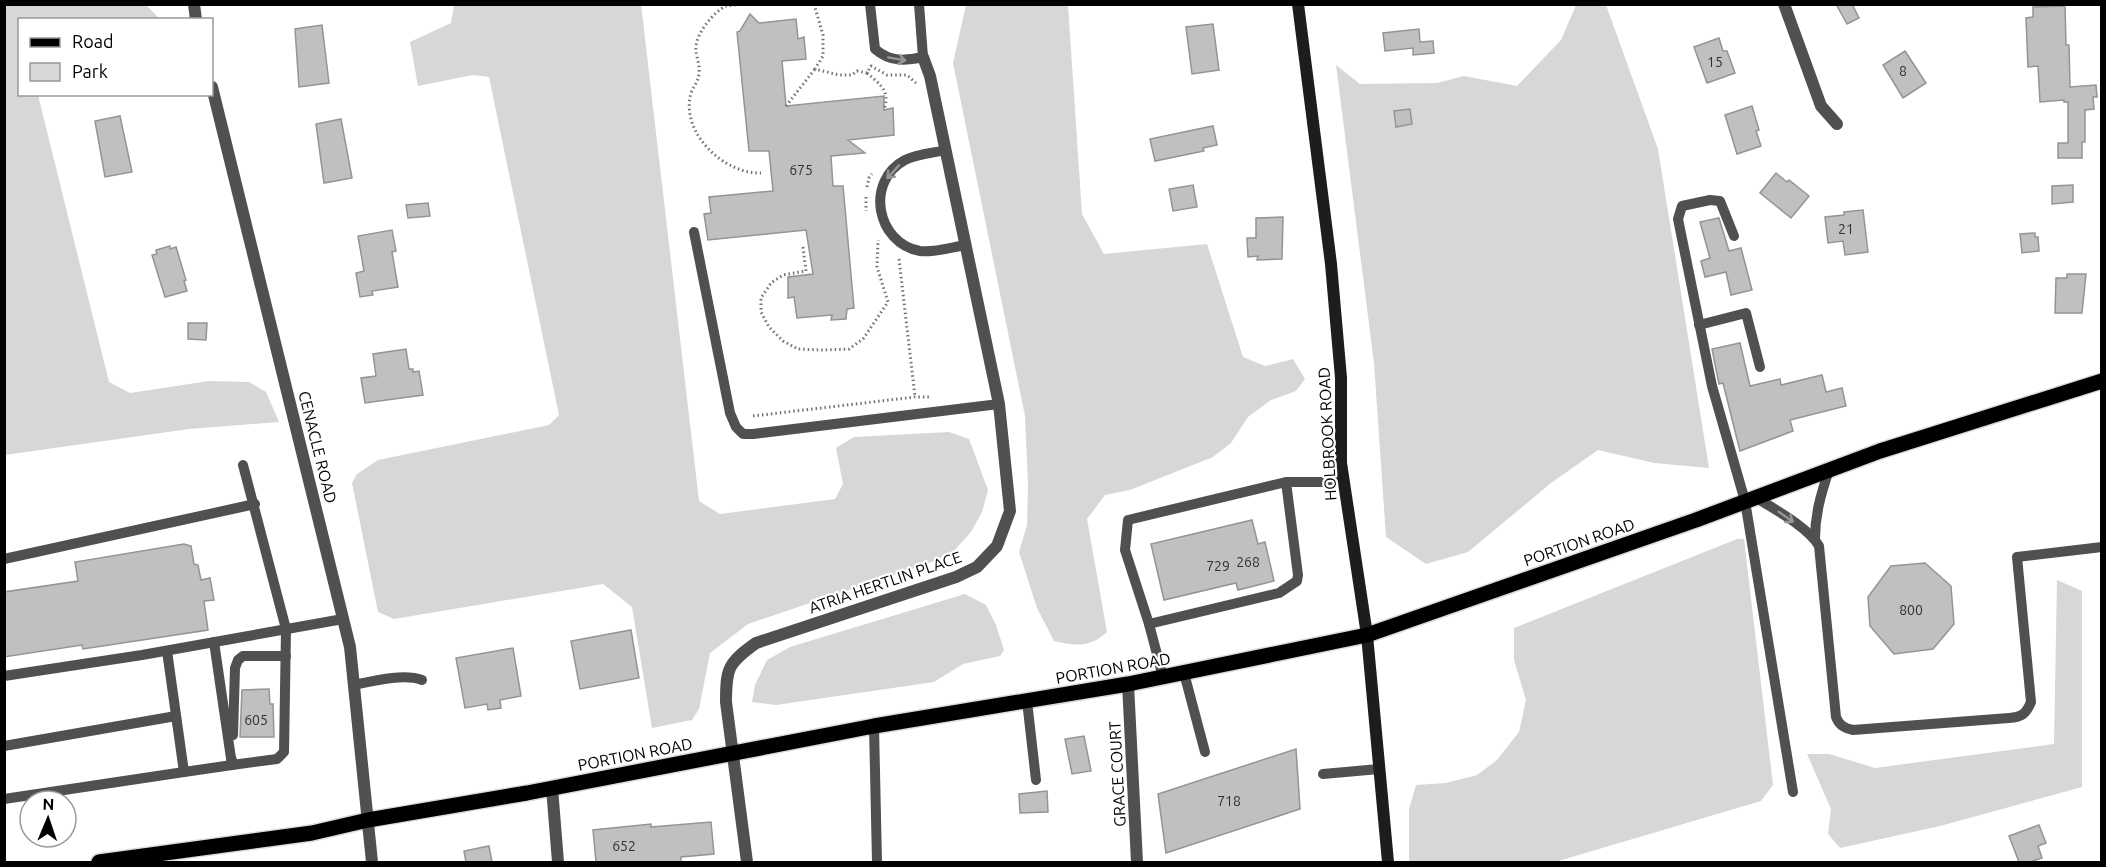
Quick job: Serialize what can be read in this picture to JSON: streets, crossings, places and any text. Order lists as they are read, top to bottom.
{
  "streets": {
    "main road": ["PORTION ROAD"],
    "street": [
      "HOLBROOK ROAD",
      "CENACLE ROAD",
      "ATRIA HERTLIN PLACE",
      "GRACE COURT"
    ]
  },
  "crossings": [
    ["HOLBROOK ROAD", "PORTION ROAD"],
    ["CENACLE ROAD", "PORTION ROAD"],
    ["PORTION ROAD", "ATRIA HERTLIN PLACE"],
    ["PORTION ROAD", "GRACE COURT"]
  ],
  "house_numbers": [
    "15",
    "8",
    "675",
    "21",
    "268",
    "729",
    "800",
    "605",
    "718",
    "652"
  ],
  "legend": ["Road", "Park"],
  "north": "top"
}
